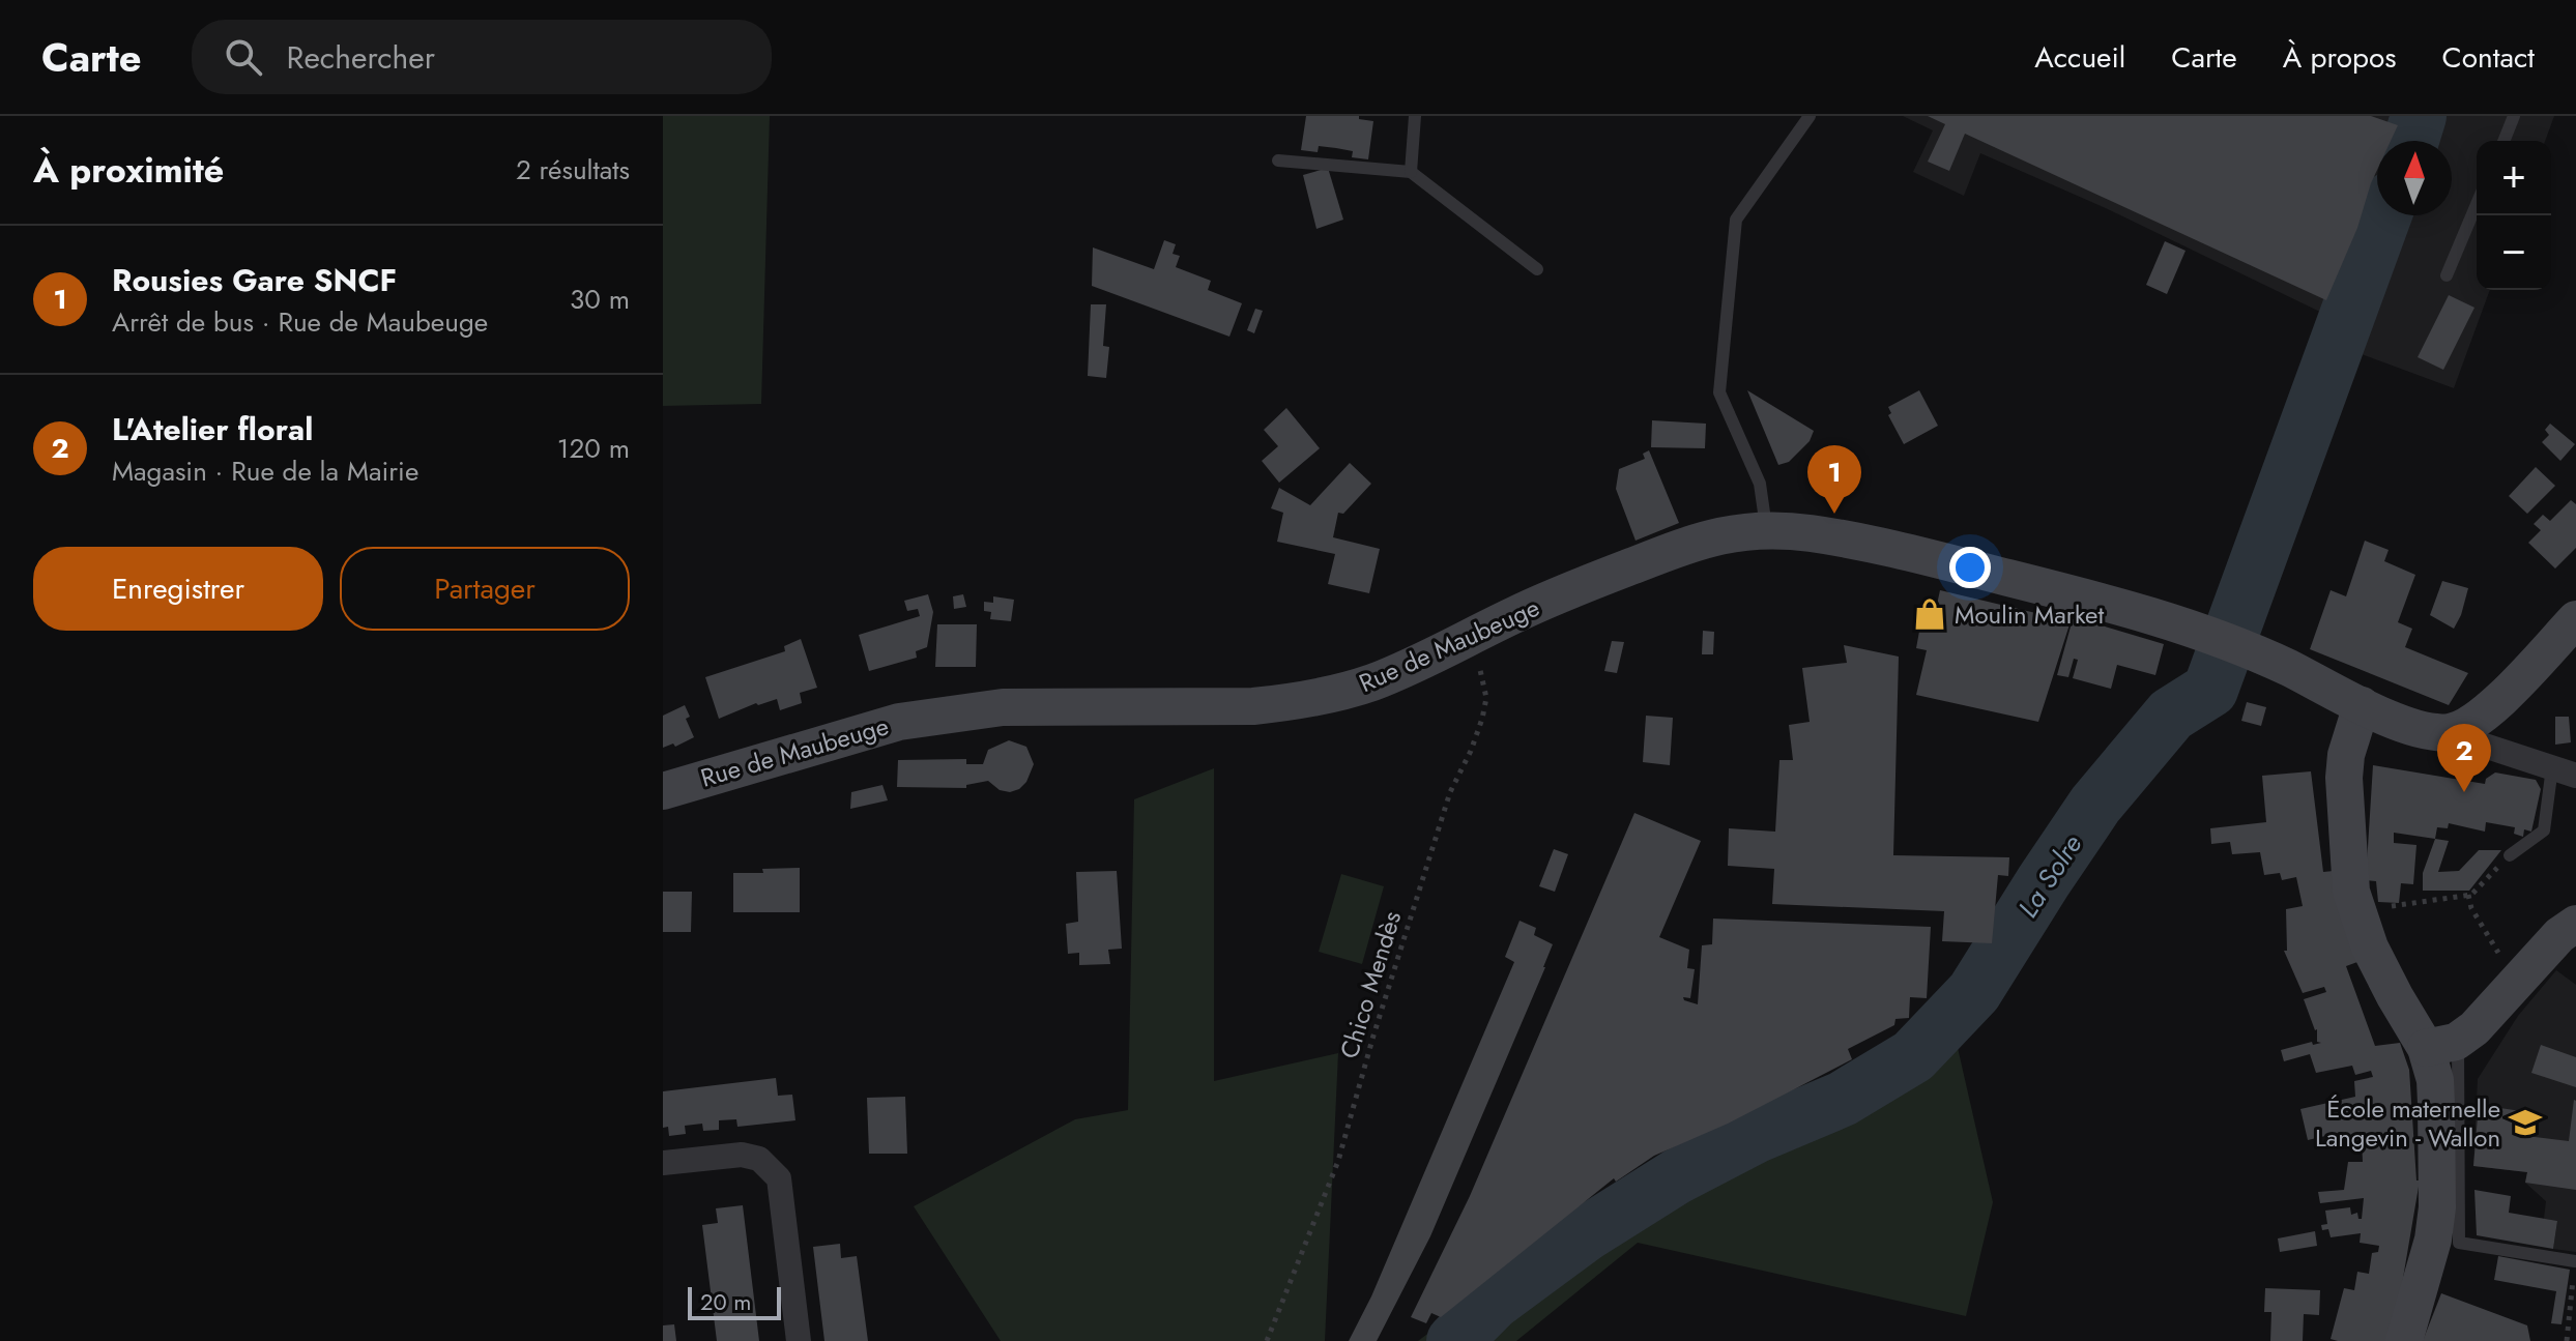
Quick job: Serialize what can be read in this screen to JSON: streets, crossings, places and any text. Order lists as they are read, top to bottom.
{
  "streets": {
    "street": ["Rue de Maubeuge"],
    "path": ["Chico Mendès"]
  },
  "crossings": [
    ["Rue de Maubeuge", "Chico Mendès"]
  ],
  "water": ["La Solre"],
  "places": {
    "shop": ["Moulin Market"],
    "school or university": ["École maternelle Langevin - Wallon"]
  },
  "scale_bar": "20 m",
  "north": "top",
  "page": {
    "header": "Carte",
    "search": "Rechercher",
    "nav": [
      "Accueil",
      "Carte",
      "À propos",
      "Contact"
    ],
    "heading": ["À proximité", "2 résultats"],
    "map_buttons": ["+", "−"],
    "list": [
      {
        "mark": "1",
        "name": "Rousies Gare SNCF",
        "note": "Arrêt de bus · Rue de Maubeuge",
        "value": "30 m"
      },
      {
        "mark": "2",
        "name": "L'Atelier floral",
        "note": "Magasin · Rue de la Mairie",
        "value": "120 m"
      }
    ],
    "pins": ["1", "2"],
    "buttons": ["Enregistrer", "Partager"],
    "scale": "20 m"
  }
}
